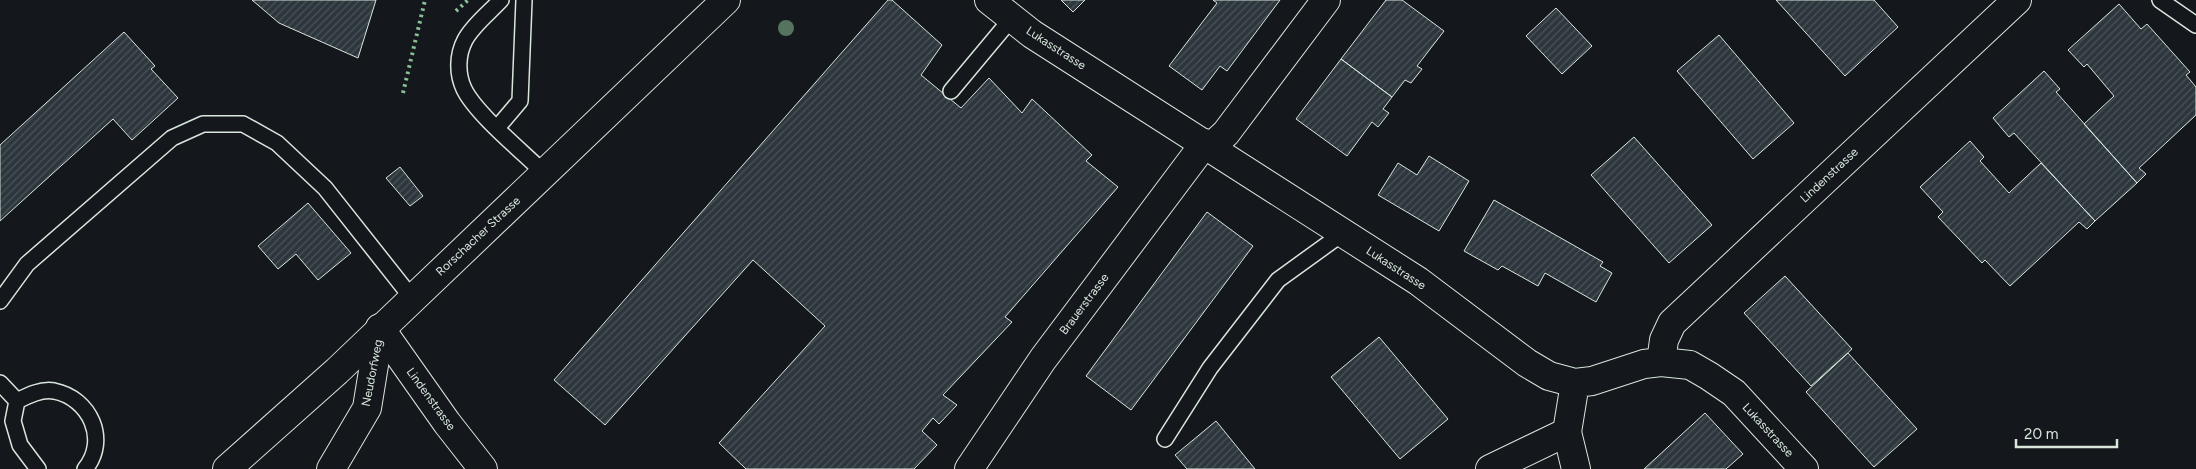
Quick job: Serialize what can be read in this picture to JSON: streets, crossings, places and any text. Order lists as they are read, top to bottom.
{
  "streets": {
    "main road": [
      "Lukasstrasse",
      "Lindenstrasse",
      "Rorschacher Strasse",
      "Brauerstrasse",
      "Neudorfweg"
    ]
  },
  "crossings": [
    ["Lukasstrasse", "Lindenstrasse"],
    ["Lukasstrasse", "Brauerstrasse"],
    ["Lindenstrasse", "Rorschacher Strasse"],
    ["Lindenstrasse", "Neudorfweg"],
    ["Rorschacher Strasse", "Neudorfweg"]
  ],
  "scale_bar": "20 m"
}
